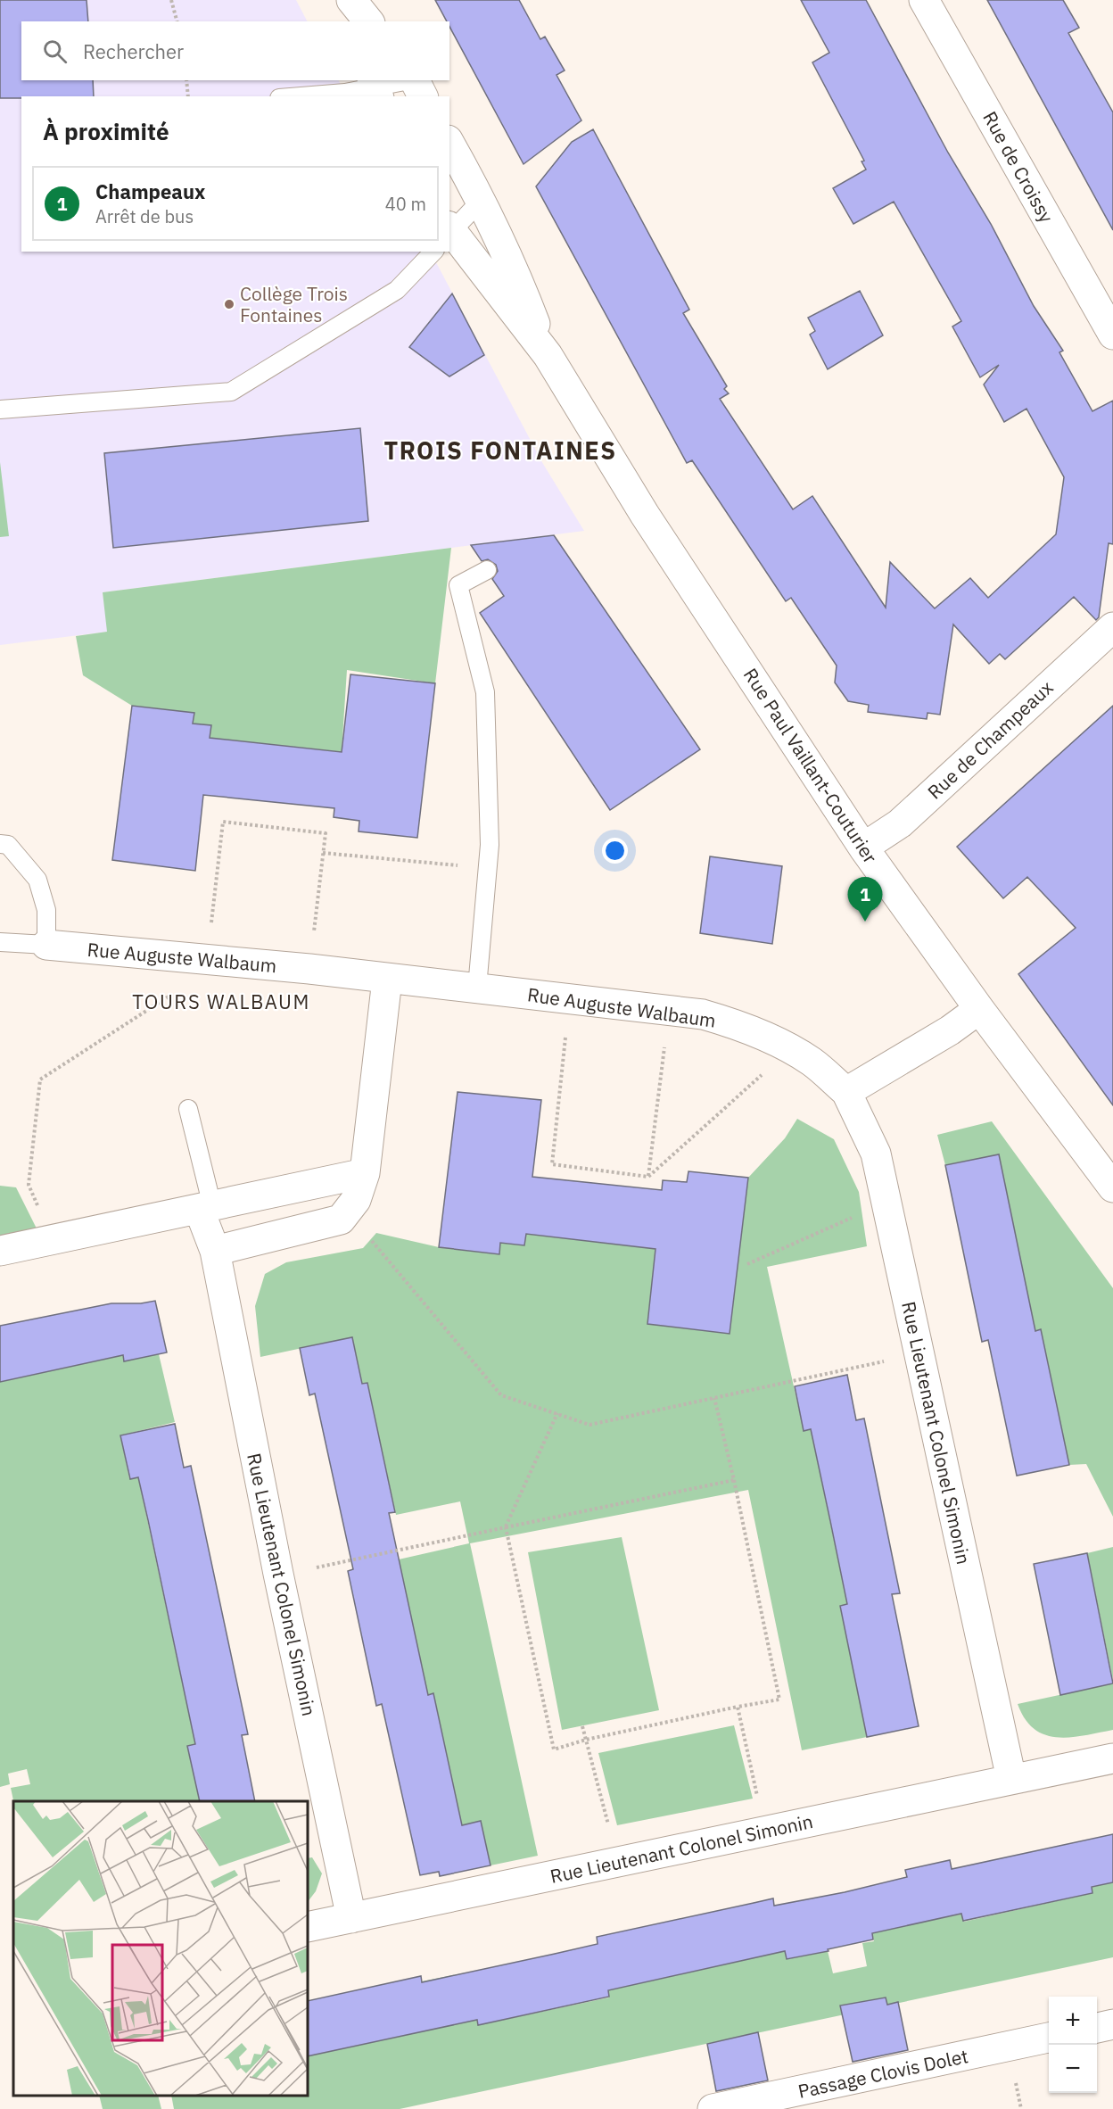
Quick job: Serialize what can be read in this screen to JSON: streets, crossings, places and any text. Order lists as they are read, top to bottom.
{
  "streets": {
    "street": [
      "Rue de Croissy",
      "Rue de Champeaux",
      "Rue Paul Vaillant-Couturier",
      "Rue Auguste Walbaum",
      "Rue Lieutenant Colonel Simonin",
      "Passage Clovis Dolet"
    ]
  },
  "crossings": [
    ["Rue de Champeaux", "Rue Paul Vaillant-Couturier"],
    ["Rue Auguste Walbaum", "Rue Lieutenant Colonel Simonin"]
  ],
  "districts": ["TROIS FONTAINES", "TOURS WALBAUM"],
  "places": ["Collège Trois Fontaines"],
  "page": {
    "search": "Rechercher",
    "heading": "À proximité",
    "list": [
      {
        "mark": "1",
        "name": "Champeaux",
        "note": "Arrêt de bus",
        "value": "40 m"
      }
    ],
    "pins": "1",
    "map_buttons": ["+", "−"]
  }
}
